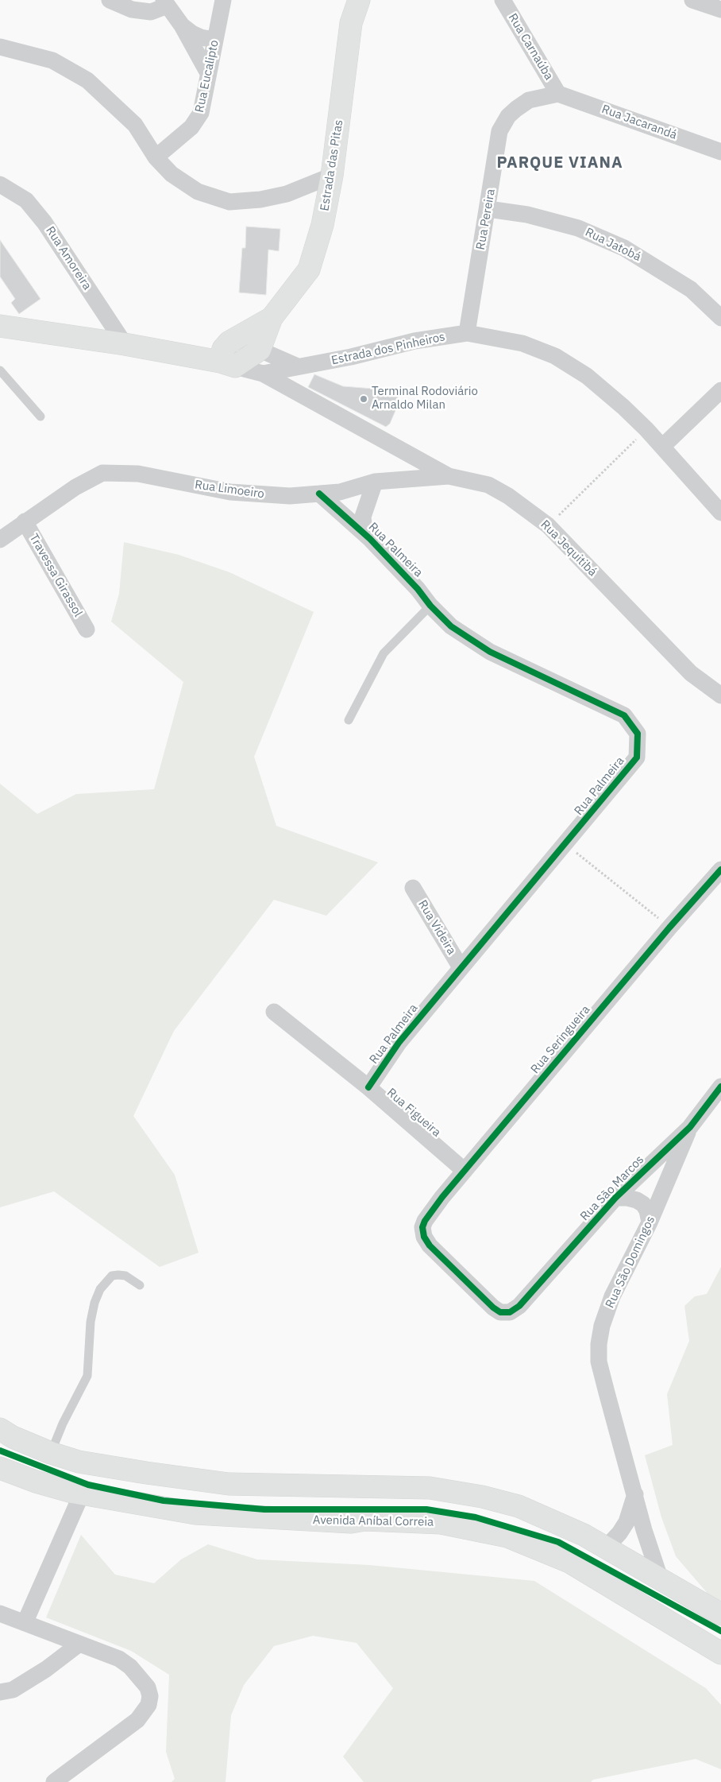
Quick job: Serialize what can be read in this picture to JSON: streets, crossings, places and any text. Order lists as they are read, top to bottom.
{
  "streets": {
    "main road": ["Estrada das Pitas", "Estrada dos Pinheiros", "Avenida Aníbal Correia"],
    "street": [
      "Rua Carnaúba",
      "Rua Eucalipto",
      "Rua Jacarandá",
      "Rua Pereira",
      "Rua Jatobá",
      "Rua Amoreira",
      "Rua Limoeiro",
      "Rua Jequitibá",
      "Rua Palmeira",
      "Travessa Girassol",
      "Rua Videira",
      "Rua Seringueira",
      "Rua Figueira",
      "Rua São Marcos",
      "Rua São Domingos"
    ]
  },
  "crossings": [
    ["Rua Carnaúba", "Rua Jacarandá"],
    ["Rua Carnaúba", "Rua Pereira"],
    ["Rua Jacarandá", "Rua Pereira"],
    ["Rua Pereira", "Rua Jatobá"],
    ["Rua Pereira", "Estrada dos Pinheiros"],
    ["Rua Amoreira", "Estrada dos Pinheiros"],
    ["Estrada dos Pinheiros", "Rua Jequitibá"],
    ["Rua Limoeiro", "Rua Jequitibá"],
    ["Rua Limoeiro", "Rua Palmeira"],
    ["Rua Limoeiro", "Travessa Girassol"],
    ["Rua Palmeira", "Rua Videira"],
    ["Rua Palmeira", "Rua Figueira"],
    ["Rua Seringueira", "Rua Figueira"],
    ["Rua Seringueira", "Rua São Marcos"],
    ["Rua São Marcos", "Rua São Domingos"]
  ],
  "districts": ["PARQUE VIANA"],
  "places": ["Terminal Rodoviário Arnaldo Milan"]
}
